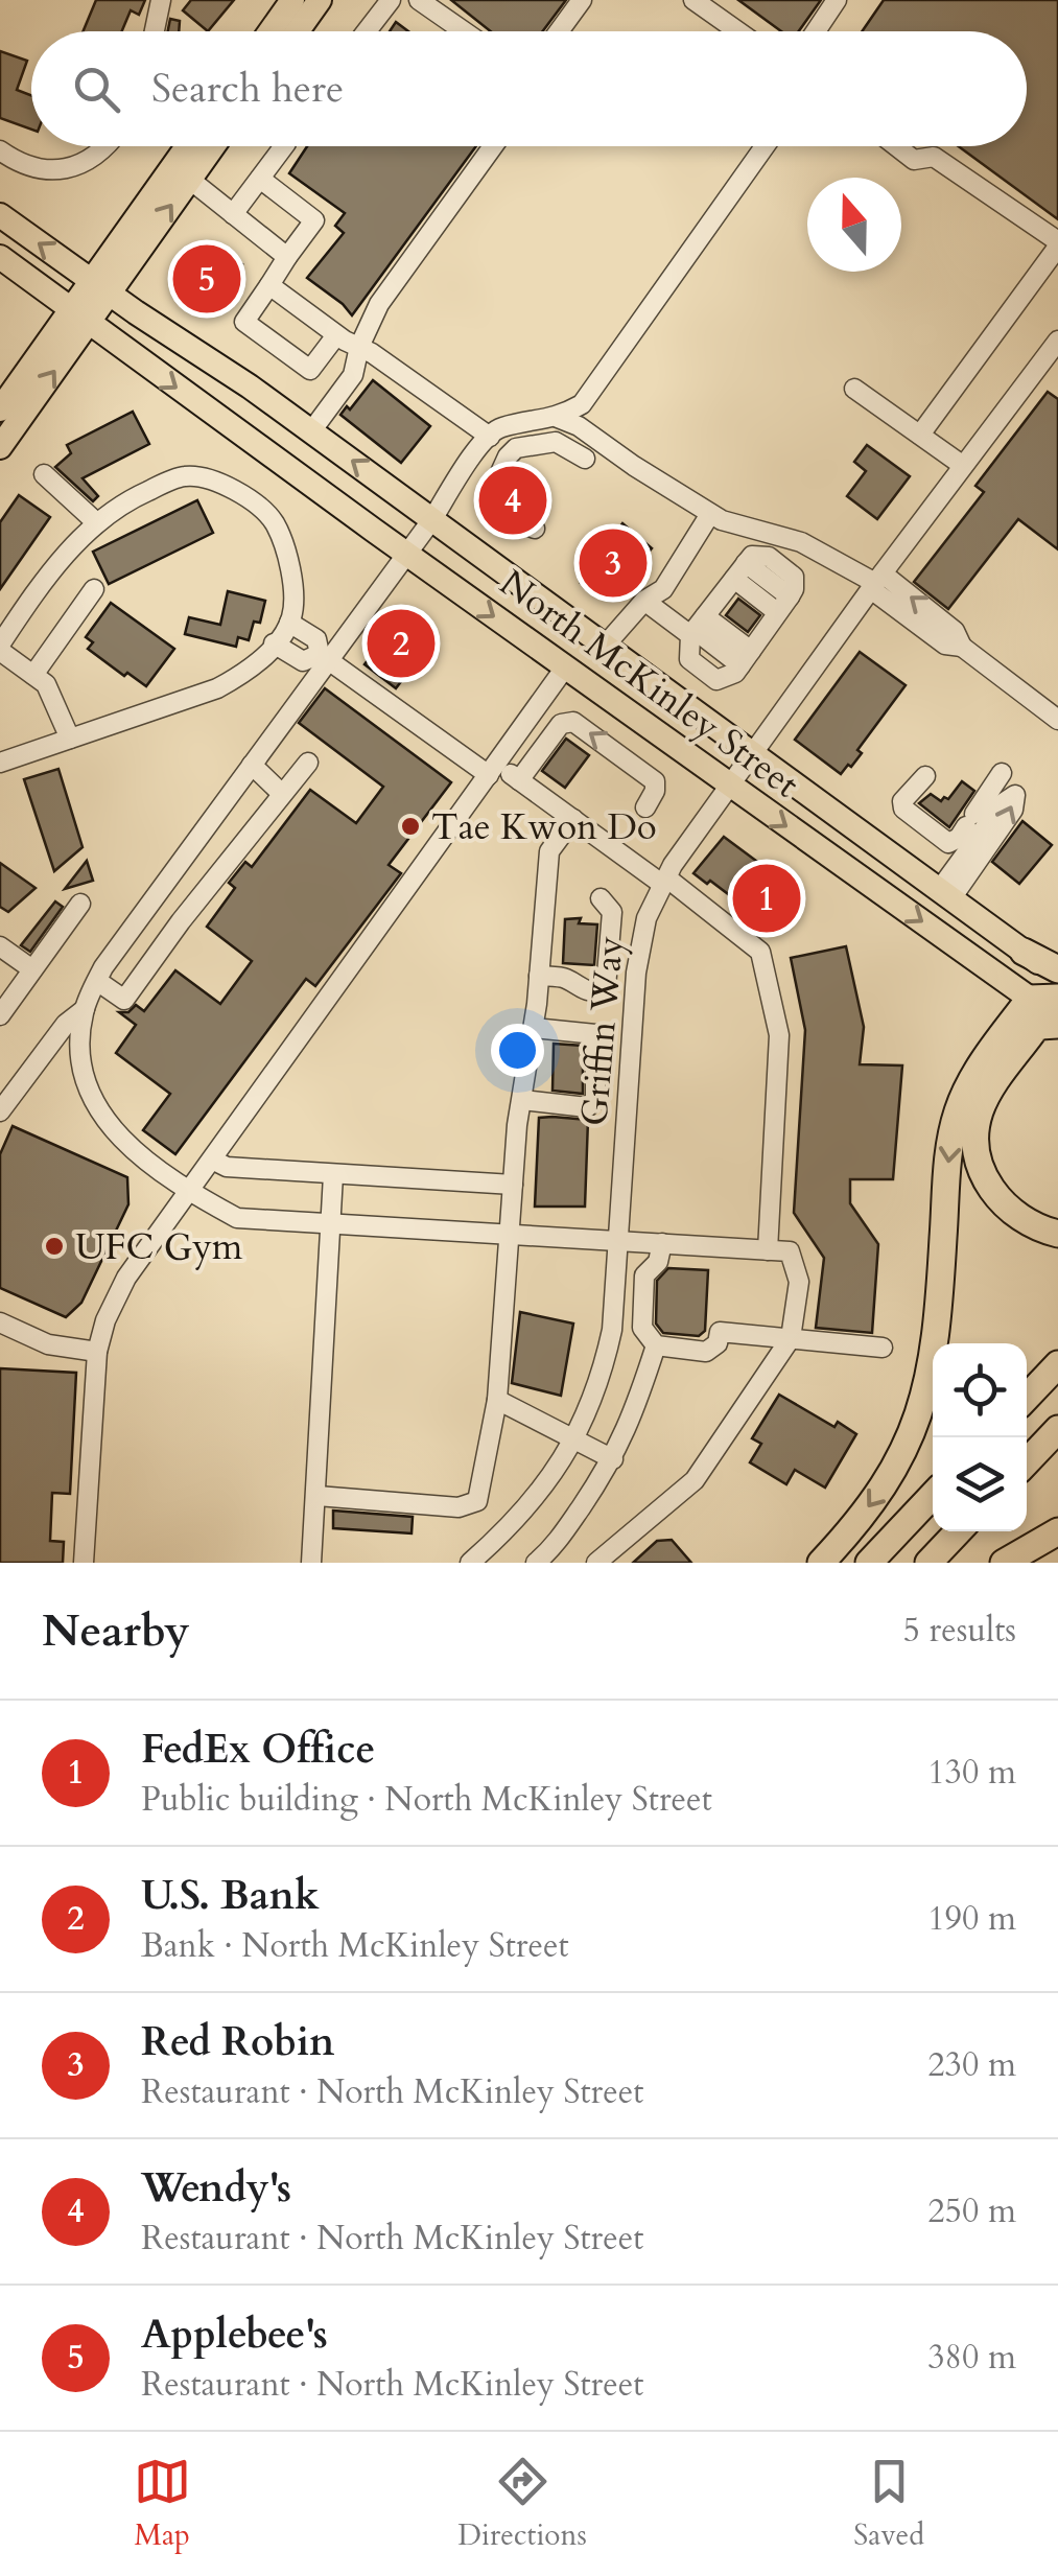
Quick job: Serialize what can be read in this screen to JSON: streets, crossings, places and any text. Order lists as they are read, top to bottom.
{
  "streets": {
    "main road": ["North McKinley Street"],
    "street": ["Griffin Way"]
  },
  "crossings": [
    ["North McKinley Street", "Griffin Way"]
  ],
  "places": ["Tae Kwon Do", "UFC Gym"],
  "north": "top",
  "page": {
    "search": "Search here",
    "pins": [
      "5",
      "4",
      "3",
      "2",
      "1"
    ],
    "heading": ["Nearby", "5 results"],
    "list": [
      {
        "mark": "1",
        "name": "FedEx Office",
        "note": "Public building · North McKinley Street",
        "value": "130 m"
      },
      {
        "mark": "2",
        "name": "U.S. Bank",
        "note": "Bank · North McKinley Street",
        "value": "190 m"
      },
      {
        "mark": "3",
        "name": "Red Robin",
        "note": "Restaurant · North McKinley Street",
        "value": "230 m"
      },
      {
        "mark": "4",
        "name": "Wendy's",
        "note": "Restaurant · North McKinley Street",
        "value": "250 m"
      },
      {
        "mark": "5",
        "name": "Applebee's",
        "note": "Restaurant · North McKinley Street",
        "value": "380 m"
      }
    ],
    "nav": ["Map", "Directions", "Saved"]
  }
}
